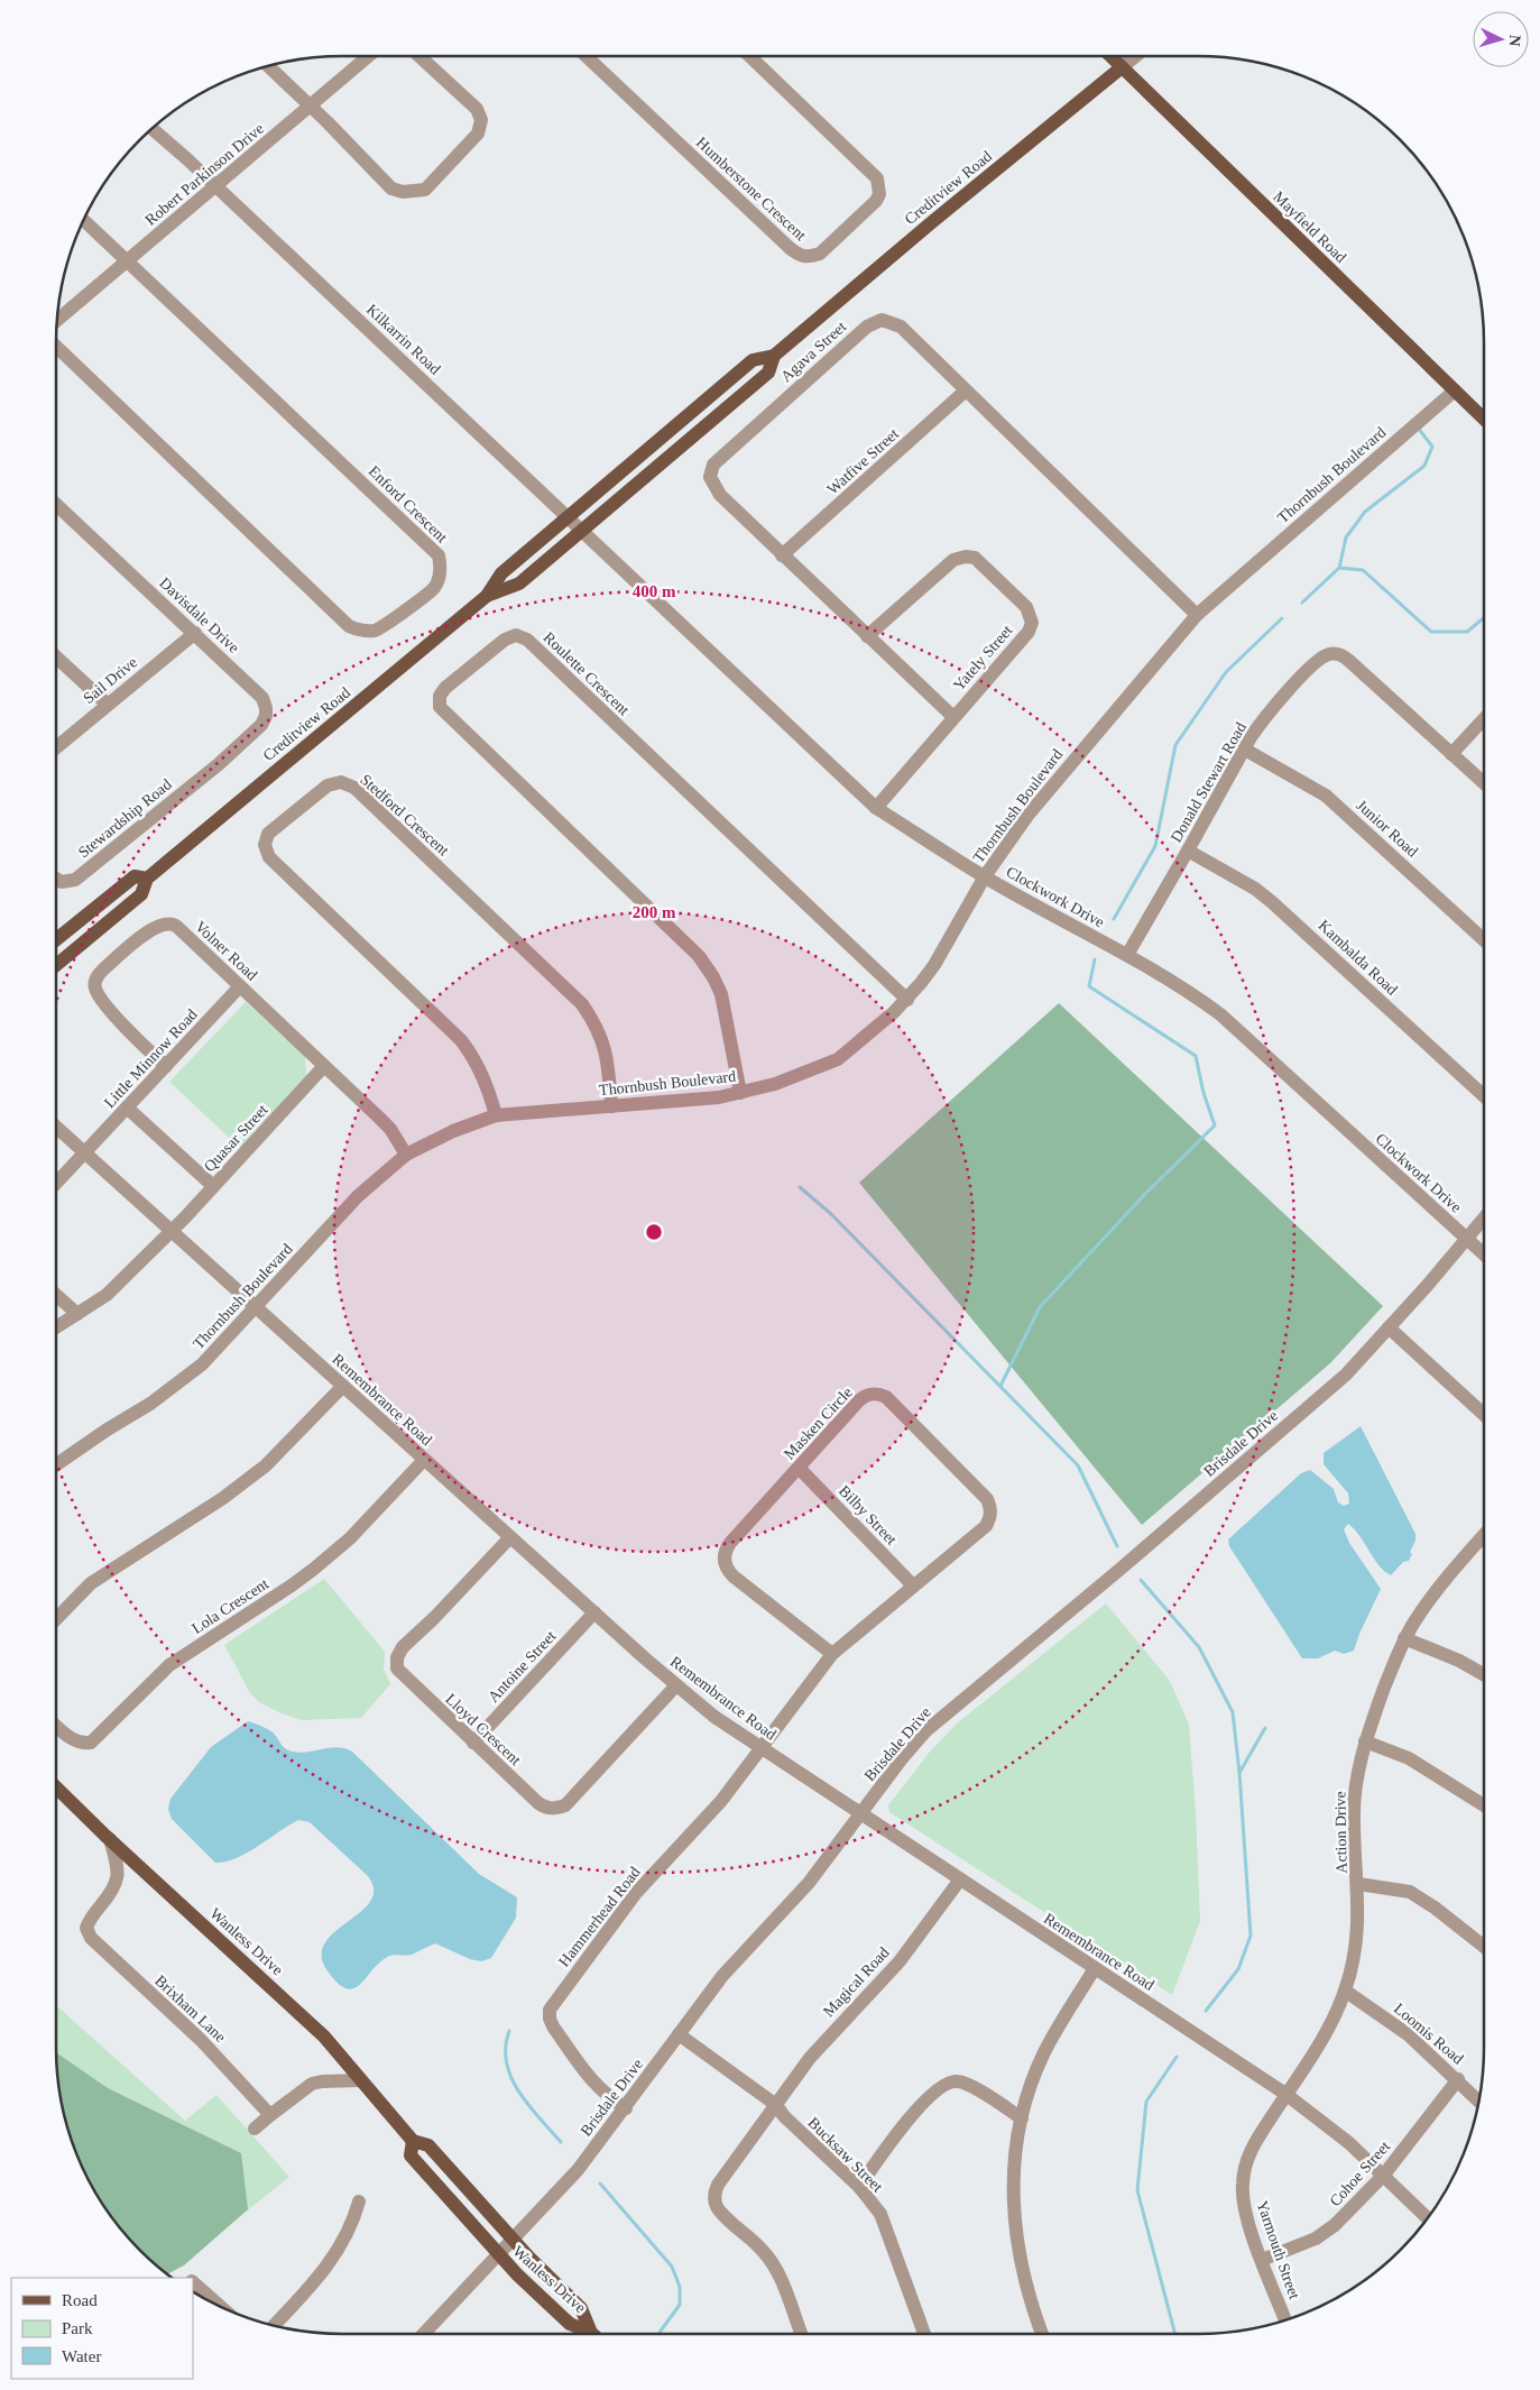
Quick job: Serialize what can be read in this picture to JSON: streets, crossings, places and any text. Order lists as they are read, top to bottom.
{
  "streets": {
    "main road": ["Creditview Road", "Mayfield Road", "Wanless Drive"],
    "street": [
      "Robert Parkinson Drive",
      "Humberstone Crescent",
      "Kilkarrin Road",
      "Agava Street",
      "Watfive Street",
      "Thornbush Boulevard",
      "Enford Crescent",
      "Davisdale Drive",
      "Yately Street",
      "Roulette Crescent",
      "Sail Drive",
      "Donald Stewart Road",
      "Stedford Crescent",
      "Stewardship Road",
      "Junior Road",
      "Clockwork Drive",
      "Volner Road",
      "Kambalda Road",
      "Little Minnow Road",
      "Quasar Street",
      "Remembrance Road",
      "Masken Circle",
      "Brisdale Drive",
      "Bilby Street",
      "Lola Crescent",
      "Antoine Street",
      "Lloyd Crescent",
      "Action Drive",
      "Hammerhead Road",
      "Magical Road",
      "Brixham Lane",
      "Loomis Road",
      "Bucksaw Street",
      "Cohoe Street",
      "Yarmouth Street"
    ]
  },
  "crossings": [
    ["Robert Parkinson Drive", "Kilkarrin Road"],
    ["Robert Parkinson Drive", "Enford Crescent"],
    ["Creditview Road", "Mayfield Road"],
    ["Creditview Road", "Kilkarrin Road"],
    ["Creditview Road", "Clockwork Drive"],
    ["Mayfield Road", "Thornbush Boulevard"],
    ["Kilkarrin Road", "Clockwork Drive"],
    ["Agava Street", "Watfive Street"],
    ["Agava Street", "Thornbush Boulevard"],
    ["Agava Street", "Yately Street"],
    ["Thornbush Boulevard", "Roulette Crescent"],
    ["Thornbush Boulevard", "Stedford Crescent"],
    ["Thornbush Boulevard", "Clockwork Drive"],
    ["Thornbush Boulevard", "Volner Road"],
    ["Thornbush Boulevard", "Remembrance Road"],
    ["Davisdale Drive", "Sail Drive"],
    ["Davisdale Drive", "Stewardship Road"],
    ["Yately Street", "Clockwork Drive"],
    ["Donald Stewart Road", "Junior Road"],
    ["Donald Stewart Road", "Clockwork Drive"],
    ["Donald Stewart Road", "Kambalda Road"],
    ["Clockwork Drive", "Brisdale Drive"],
    ["Volner Road", "Little Minnow Road"],
    ["Volner Road", "Quasar Street"],
    ["Little Minnow Road", "Remembrance Road"],
    ["Quasar Street", "Remembrance Road"],
    ["Remembrance Road", "Masken Circle"],
    ["Remembrance Road", "Brisdale Drive"],
    ["Remembrance Road", "Lola Crescent"],
    ["Remembrance Road", "Antoine Street"],
    ["Remembrance Road", "Lloyd Crescent"],
    ["Remembrance Road", "Action Drive"],
    ["Remembrance Road", "Hammerhead Road"],
    ["Remembrance Road", "Magical Road"],
    ["Remembrance Road", "Cohoe Street"],
    ["Remembrance Road", "Yarmouth Street"],
    ["Masken Circle", "Bilby Street"],
    ["Masken Circle", "Hammerhead Road"],
    ["Brisdale Drive", "Hammerhead Road"],
    ["Brisdale Drive", "Wanless Drive"],
    ["Brisdale Drive", "Bucksaw Street"],
    ["Antoine Street", "Lloyd Crescent"],
    ["Action Drive", "Loomis Road"],
    ["Action Drive", "Yarmouth Street"],
    ["Wanless Drive", "Brixham Lane"],
    ["Magical Road", "Bucksaw Street"],
    ["Loomis Road", "Cohoe Street"],
    ["Cohoe Street", "Yarmouth Street"]
  ],
  "legend": ["Road", "Park", "Water"],
  "north": "right",
  "rings": ["400 m", "200 m"]
}
